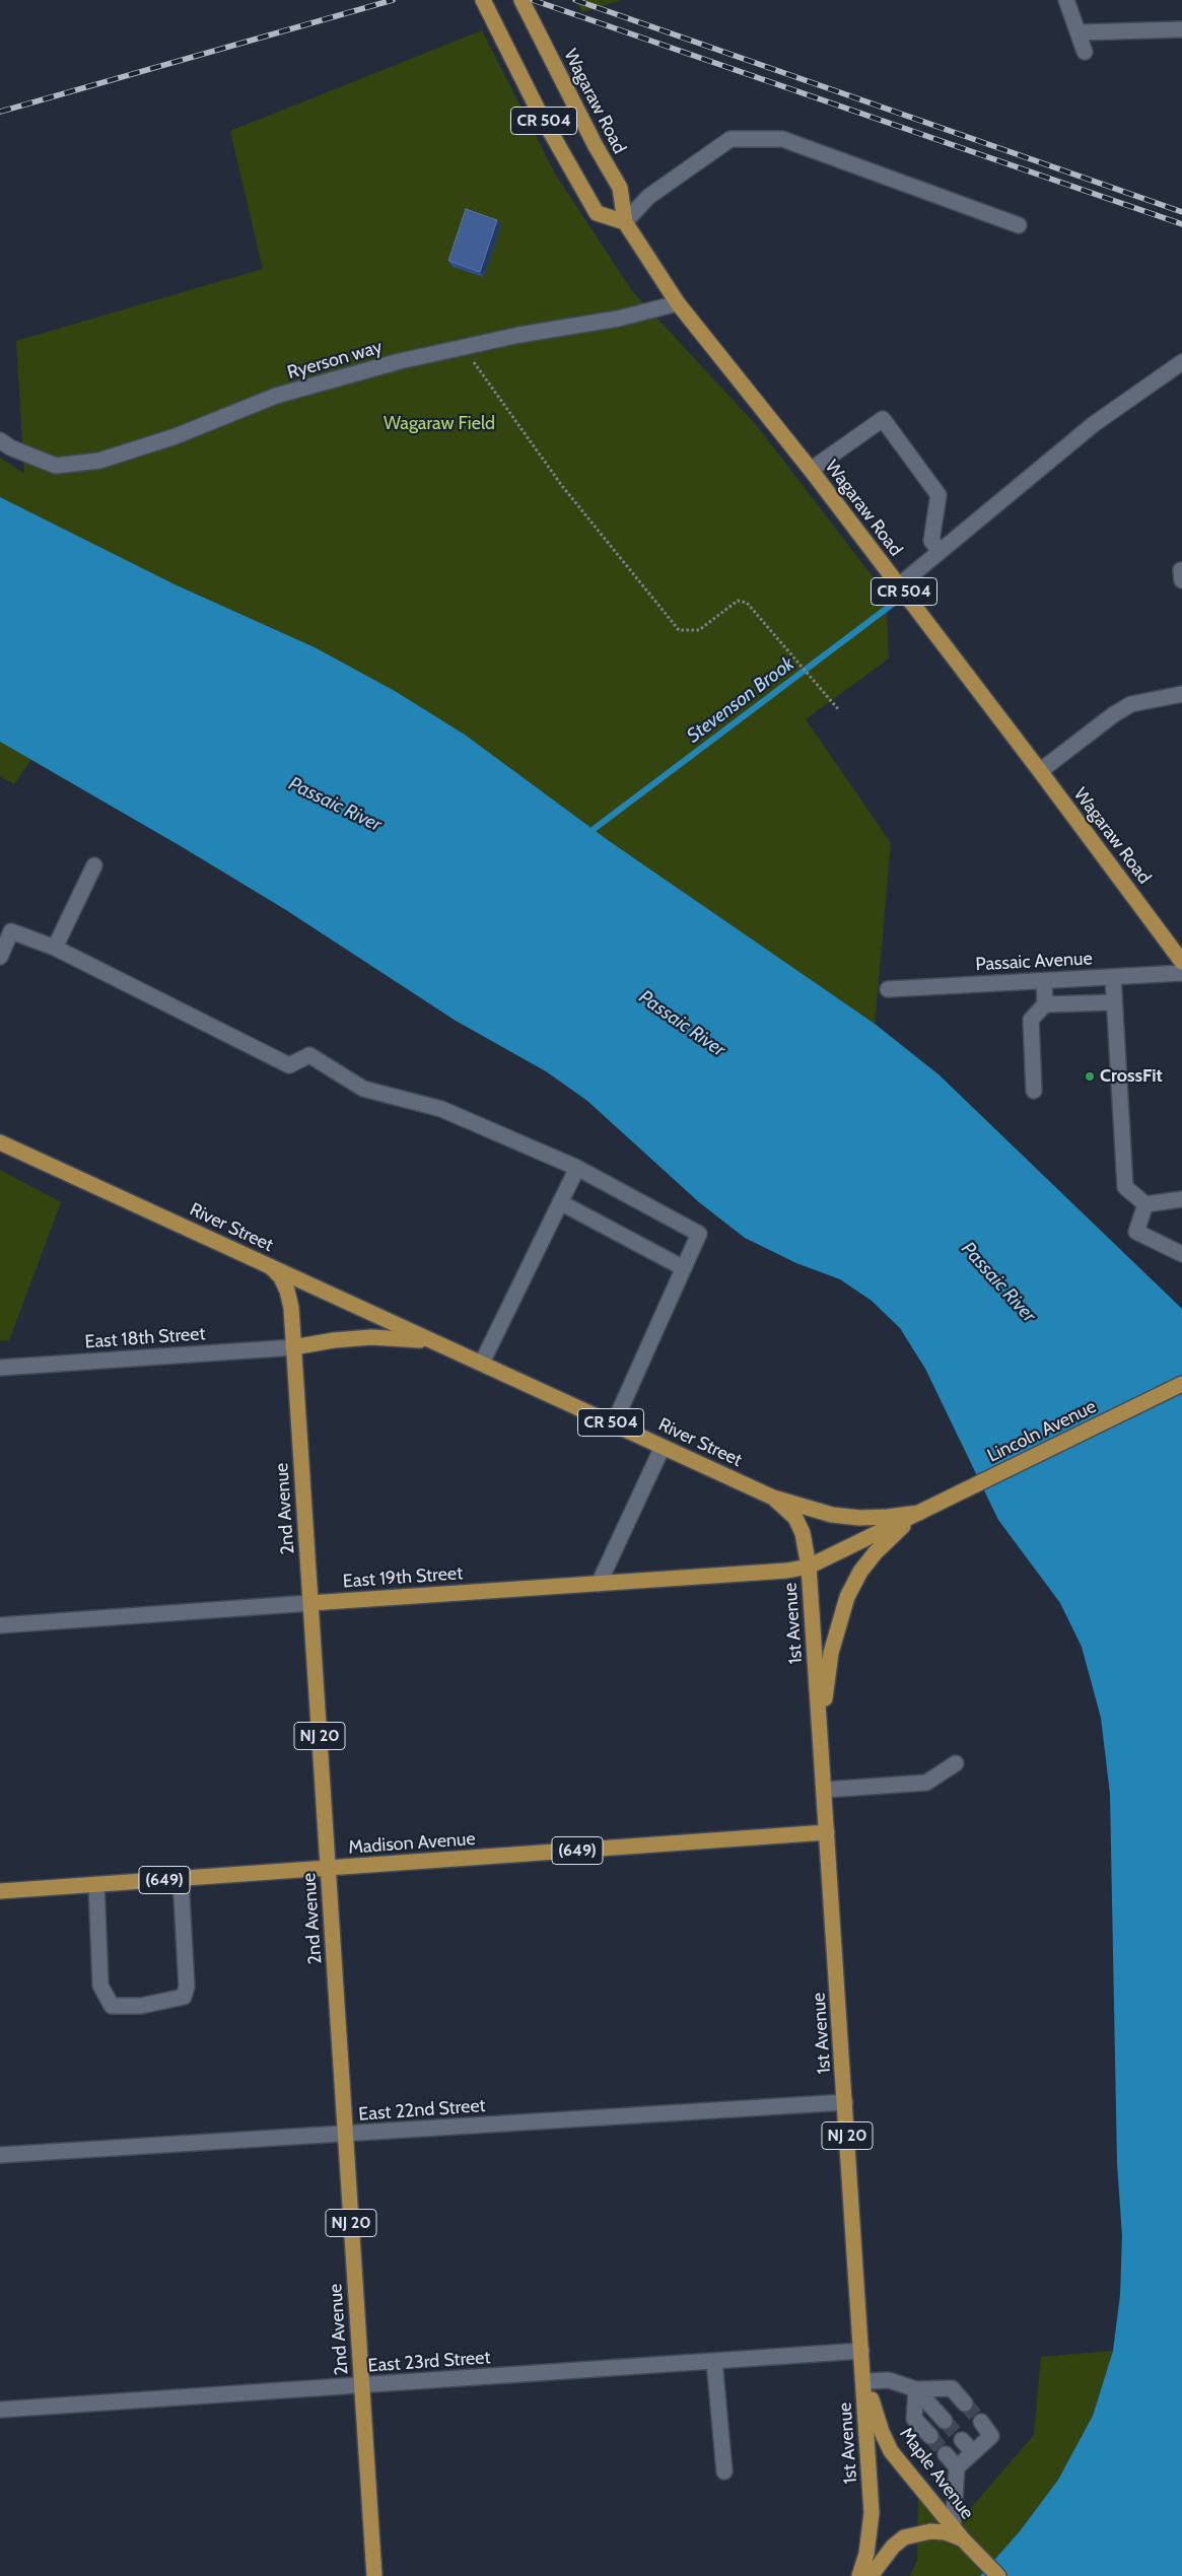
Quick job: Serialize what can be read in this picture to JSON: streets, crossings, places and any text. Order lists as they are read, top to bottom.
{
  "streets": {
    "main road": [
      "Wagaraw Road",
      "CR 504",
      "River Street",
      "Lincoln Avenue",
      "2nd Avenue",
      "East 19th Street",
      "1st Avenue",
      "NJ 20",
      "Madison Avenue",
      "(649)",
      "Maple Avenue"
    ],
    "street": [
      "Ryerson way",
      "Passaic Avenue",
      "East 18th Street",
      "East 22nd Street",
      "East 23rd Street"
    ]
  },
  "crossings": [
    ["Wagaraw Road", "CR 504"],
    ["Wagaraw Road", "Ryerson way"],
    ["CR 504", "River Street"],
    ["CR 504", "Lincoln Avenue"],
    ["CR 504", "1st Avenue"],
    ["River Street", "East 18th Street"],
    ["River Street", "Lincoln Avenue"],
    ["River Street", "2nd Avenue"],
    ["River Street", "1st Avenue"],
    ["East 18th Street", "2nd Avenue"],
    ["Lincoln Avenue", "East 19th Street"],
    ["Lincoln Avenue", "1st Avenue"],
    ["2nd Avenue", "East 19th Street"],
    ["2nd Avenue", "Madison Avenue"],
    ["2nd Avenue", "East 22nd Street"],
    ["2nd Avenue", "East 23rd Street"],
    ["East 19th Street", "1st Avenue"],
    ["1st Avenue", "Madison Avenue"],
    ["1st Avenue", "East 22nd Street"],
    ["1st Avenue", "East 23rd Street"],
    ["1st Avenue", "Maple Avenue"]
  ],
  "water": ["Stevenson Brook", "Passaic River"],
  "parks": ["Wagaraw Field"],
  "places": ["CrossFit"]
}
